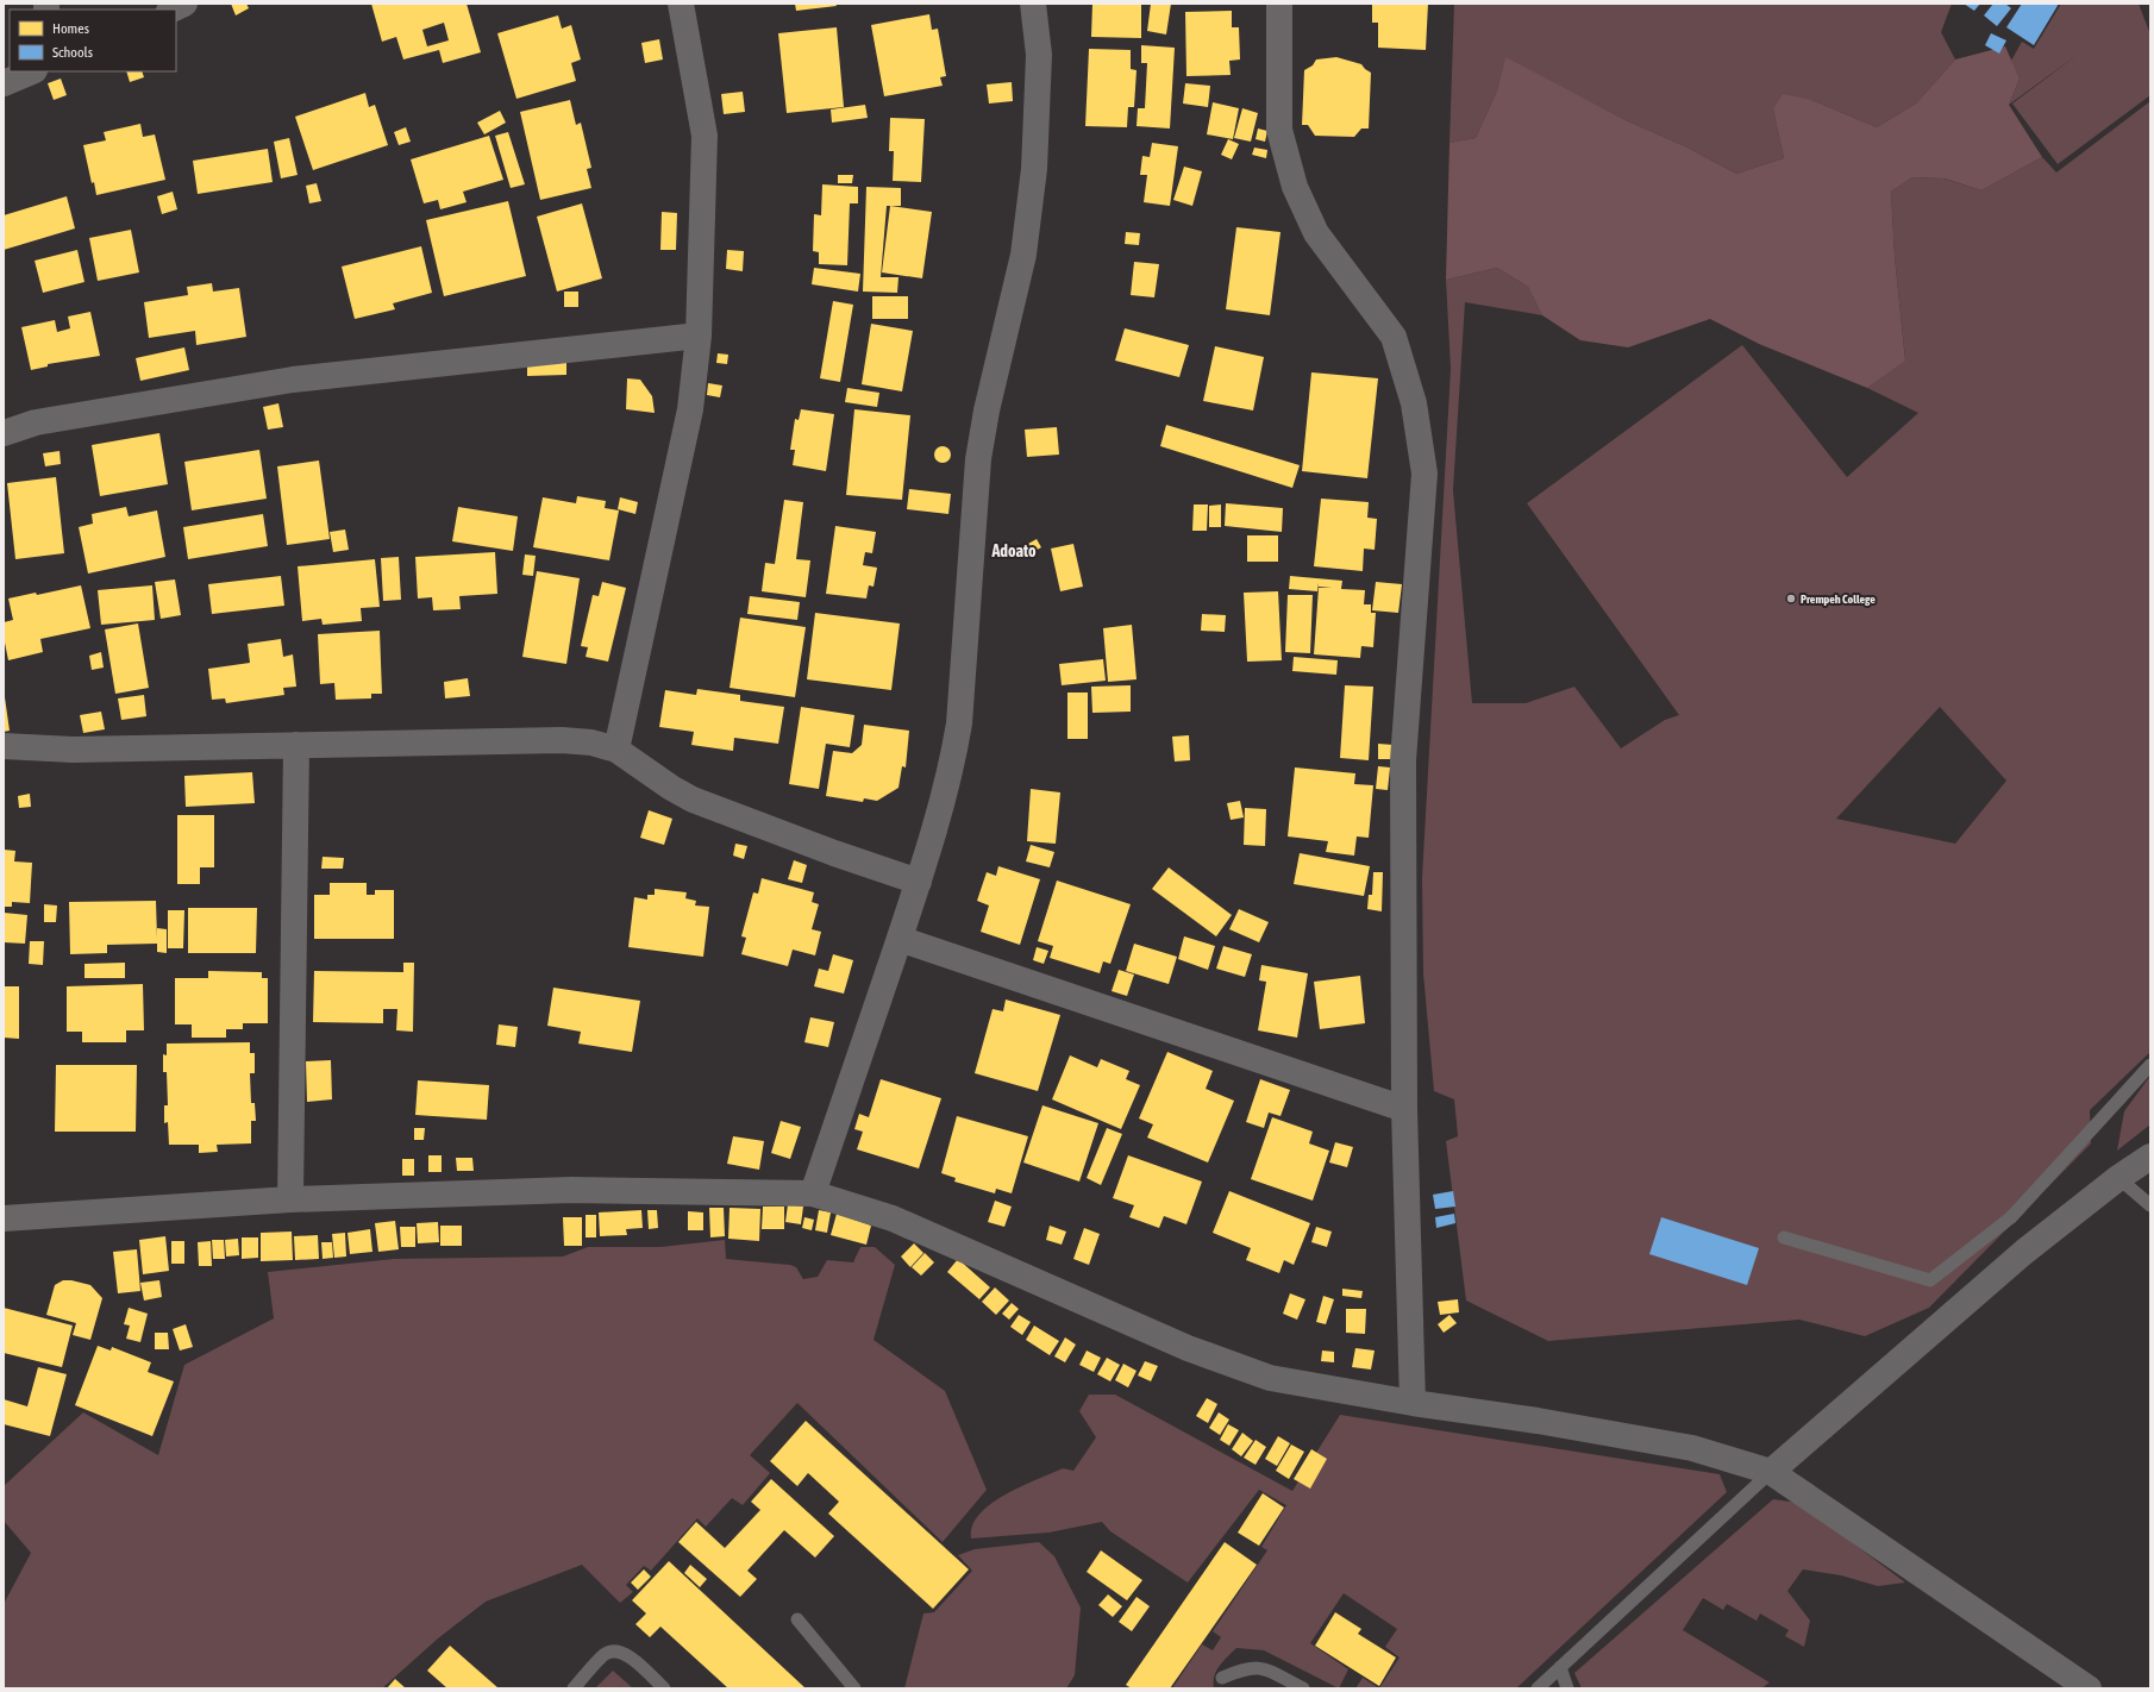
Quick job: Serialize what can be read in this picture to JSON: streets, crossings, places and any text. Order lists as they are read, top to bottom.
{
  "districts": ["Adoato"],
  "places": ["Prempeh College"],
  "legend": ["Homes", "Schools"]
}
